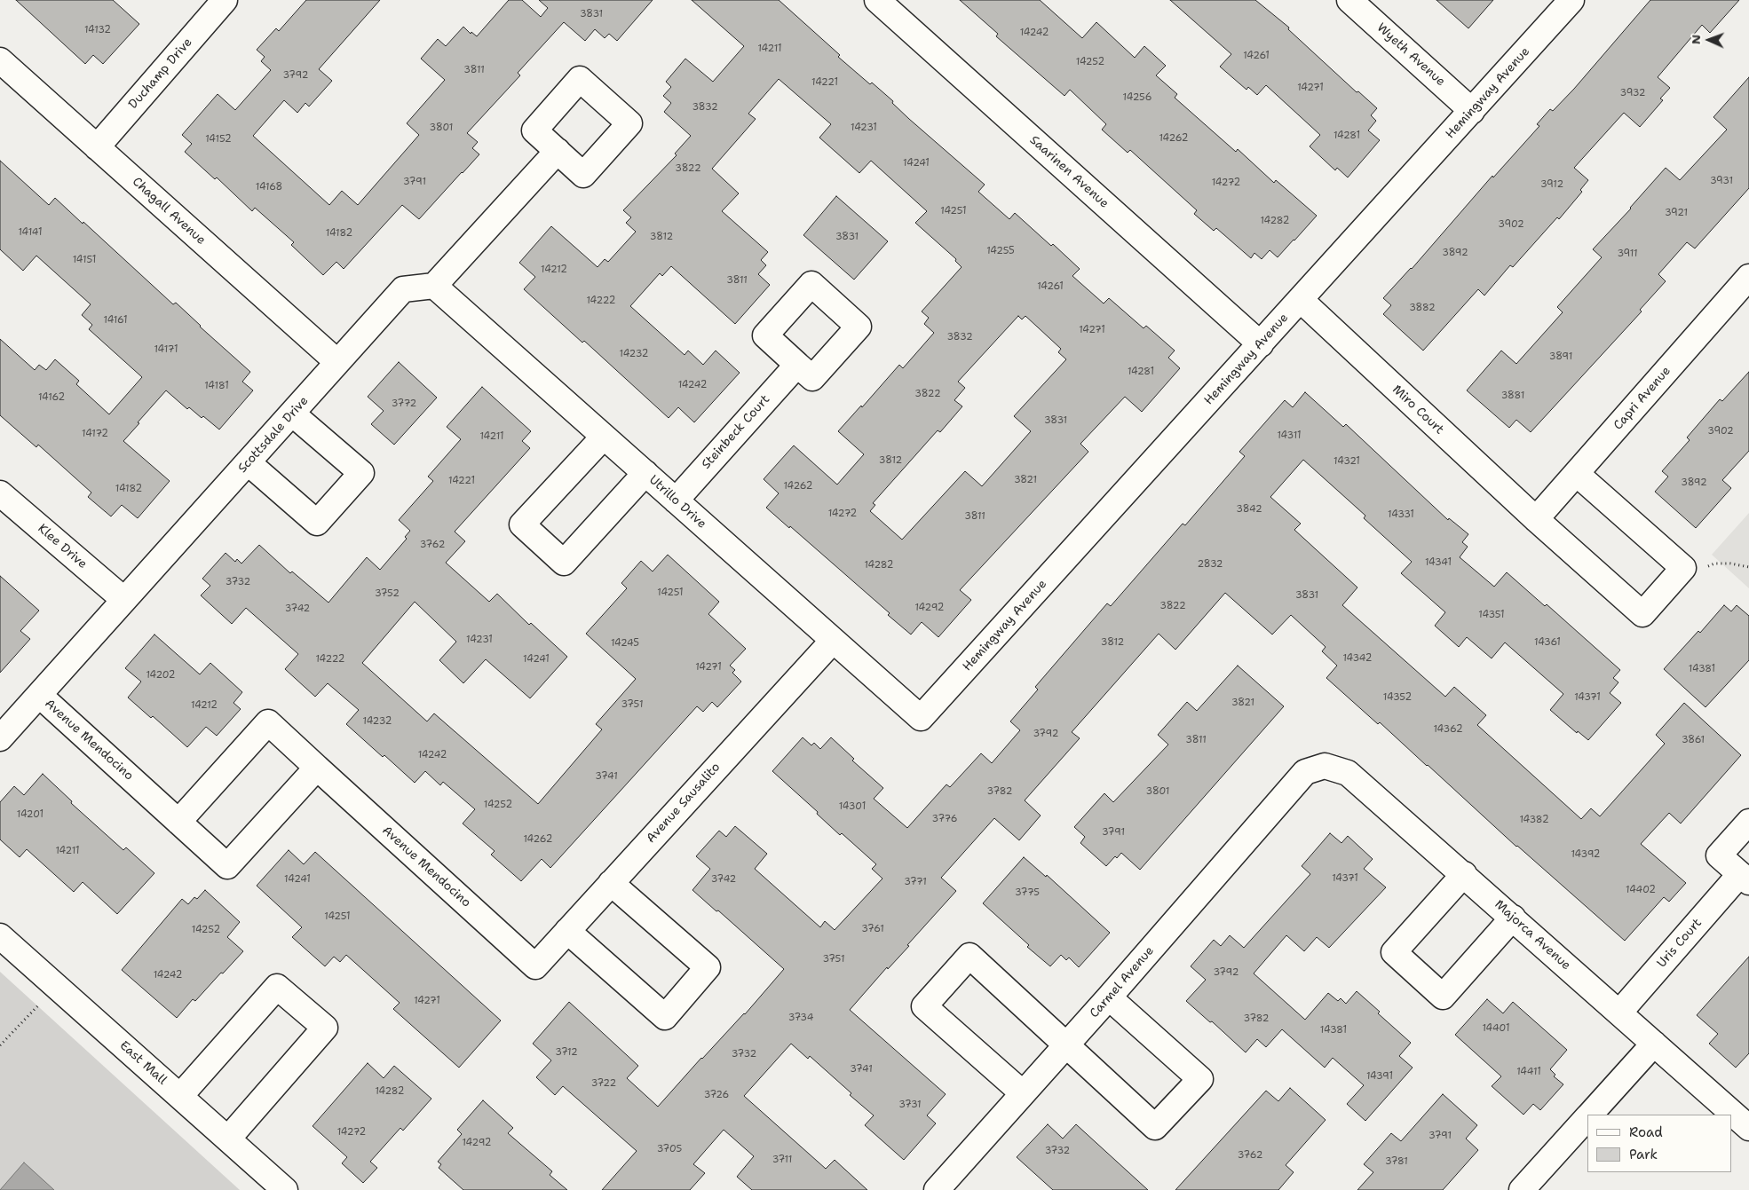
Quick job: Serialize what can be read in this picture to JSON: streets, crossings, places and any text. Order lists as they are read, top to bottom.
{
  "streets": {
    "street": [
      "Wyeth Avenue",
      "Duchamp Drive",
      "Hemingway Avenue",
      "Saarinen Avenue",
      "Chagall Avenue",
      "Capri Avenue",
      "Miro Court",
      "Steinbeck Court",
      "Scottsdale Drive",
      "Utrillo Drive",
      "Klee Drive",
      "Avenue Mendocino",
      "Avenue Sausalito",
      "Majorca Avenue",
      "Uris Court",
      "Carmel Avenue",
      "East Mall"
    ]
  },
  "crossings": [
    ["Wyeth Avenue", "Hemingway Avenue"],
    ["Duchamp Drive", "Chagall Avenue"],
    ["Hemingway Avenue", "Saarinen Avenue"],
    ["Hemingway Avenue", "Miro Court"],
    ["Hemingway Avenue", "Utrillo Drive"],
    ["Chagall Avenue", "Scottsdale Drive"],
    ["Capri Avenue", "Miro Court"],
    ["Steinbeck Court", "Utrillo Drive"],
    ["Scottsdale Drive", "Utrillo Drive"],
    ["Scottsdale Drive", "Klee Drive"],
    ["Scottsdale Drive", "Avenue Mendocino"],
    ["Utrillo Drive", "Avenue Sausalito"],
    ["Avenue Mendocino", "Avenue Sausalito"],
    ["Majorca Avenue", "Uris Court"],
    ["Majorca Avenue", "Carmel Avenue"]
  ],
  "house_numbers": [
    "3831",
    "14132",
    "14242",
    "14211",
    "14261",
    "14252",
    "3811",
    "3792",
    "14221",
    "14271",
    "3932",
    "14256",
    "3832",
    "3801",
    "14231",
    "14281",
    "14262",
    "14152",
    "14241",
    "3822",
    "3931",
    "3791",
    "14272",
    "3912",
    "14168",
    "14251",
    "3921",
    "14282",
    "3902",
    "14141",
    "14182",
    "3812",
    "3831",
    "14255",
    "3892",
    "3911",
    "14151",
    "14212",
    "3811",
    "14261",
    "14222",
    "3882",
    "14161",
    "14271",
    "3832",
    "14171",
    "14232",
    "3891",
    "14281",
    "14242",
    "14181",
    "3822",
    "3881",
    "14162",
    "3772",
    "3831",
    "3902",
    "14172",
    "14311",
    "14211",
    "3812",
    "14321",
    "3821",
    "14221",
    "3892",
    "14262",
    "14182",
    "3842",
    "14272",
    "14331",
    "3811",
    "3762",
    "14341",
    "2832",
    "14282",
    "3732",
    "14251",
    "3752",
    "3831",
    "3822",
    "14292",
    "3742",
    "14351",
    "14231",
    "3812",
    "14361",
    "14245",
    "14342",
    "14222",
    "14241",
    "14271",
    "14381",
    "14202",
    "14352",
    "14371",
    "3821",
    "3751",
    "14212",
    "14232",
    "14362",
    "3792",
    "3811",
    "3861",
    "14242",
    "3741",
    "3782",
    "3801",
    "14252",
    "14301",
    "14201",
    "3776",
    "14382",
    "3791",
    "14262",
    "14211",
    "14392",
    "14371",
    "14241",
    "3742",
    "3771",
    "14402",
    "3775",
    "14251",
    "3761",
    "14252",
    "3751",
    "3792",
    "14242",
    "14271",
    "3734",
    "3782",
    "14401",
    "14381",
    "3712",
    "3732",
    "3741",
    "14411",
    "14391",
    "3722",
    "14282",
    "3726",
    "3731",
    "14272",
    "3791",
    "14292",
    "3705",
    "3732",
    "3762",
    "3711",
    "3781"
  ],
  "legend": ["Road", "Park"],
  "north": "left"
}
